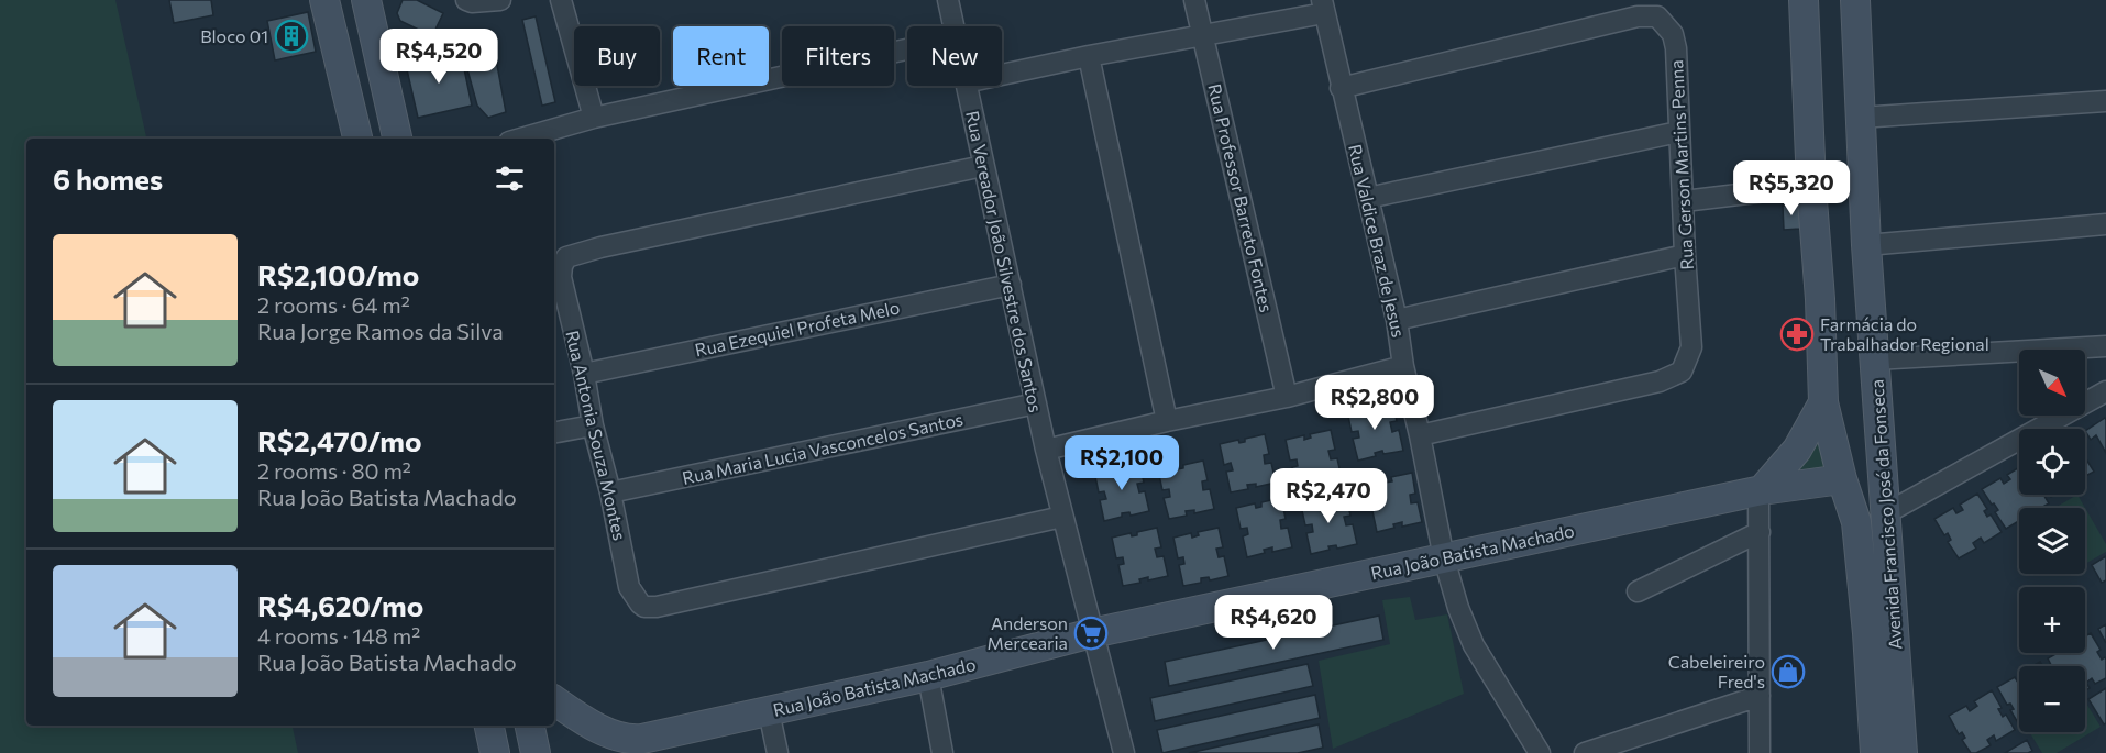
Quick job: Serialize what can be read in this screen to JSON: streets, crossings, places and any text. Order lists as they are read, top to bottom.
{
  "streets": {
    "main road": ["Avenida Francisco José da Fonseca", "Rua João Batista Machado"],
    "street": [
      "Rua Gerson Martins Penna",
      "Rua Professor Barreto Fontes",
      "Rua Valdice Braz de Jesus",
      "Rua Vereador João Silvestre dos Santos",
      "Rua Ezequiel Profeta Melo",
      "Rua Antonia Souza Montes",
      "Rua Maria Lucia Vasconcelos Santos"
    ]
  },
  "crossings": [
    ["Rua Gerson Martins Penna", "Rua Valdice Braz de Jesus"],
    ["Rua Valdice Braz de Jesus", "Rua João Batista Machado"],
    ["Rua Vereador João Silvestre dos Santos", "Rua Ezequiel Profeta Melo"],
    ["Rua Vereador João Silvestre dos Santos", "Rua Antonia Souza Montes"],
    ["Rua Vereador João Silvestre dos Santos", "Rua Maria Lucia Vasconcelos Santos"],
    ["Rua Vereador João Silvestre dos Santos", "Rua João Batista Machado"],
    ["Rua Ezequiel Profeta Melo", "Rua Antonia Souza Montes"],
    ["Rua Antonia Souza Montes", "Rua Maria Lucia Vasconcelos Santos"],
    ["Avenida Francisco José da Fonseca", "Rua João Batista Machado"]
  ],
  "places": {
    "building": ["Bloco 01"],
    "pharmacy": ["Farmácia do Trabalhador Regional"],
    "supermarket": ["Anderson Mercearia"],
    "shop": ["Cabeleireiro Fred's"]
  },
  "north": "bottom right",
  "page": {
    "chip": [
      "Buy",
      "Rent",
      "Filters",
      "New"
    ],
    "price": [
      "R$4,520",
      "R$5,320",
      "R$2,800",
      "R$2,100",
      "R$2,470",
      "R$4,620"
    ],
    "heading": "6 homes",
    "list": [
      {
        "name": "R$2,100/mo",
        "note": "2 rooms · 64 m² · Rua Jorge Ramos da Silva"
      },
      {
        "name": "R$2,470/mo",
        "note": "2 rooms · 80 m² · Rua João Batista Machado"
      },
      {
        "name": "R$4,620/mo",
        "note": "4 rooms · 148 m² · Rua João Batista Machado"
      }
    ],
    "map_buttons": ["+", "−"]
  }
}
